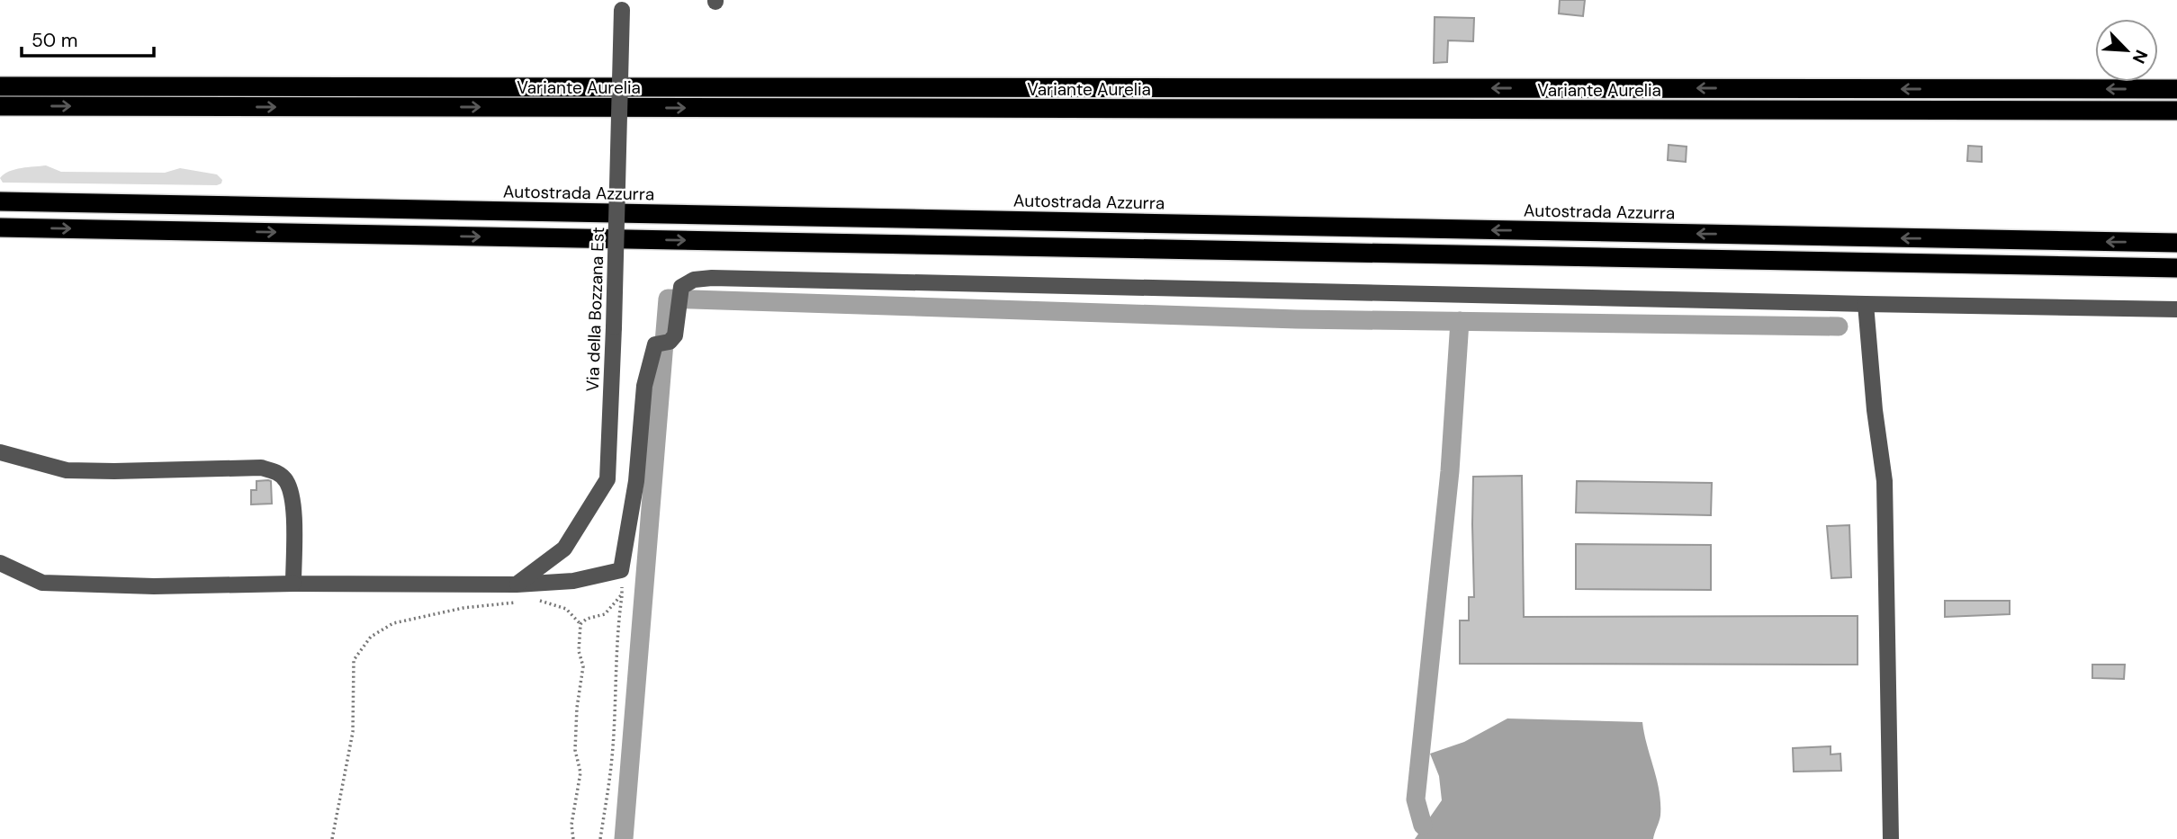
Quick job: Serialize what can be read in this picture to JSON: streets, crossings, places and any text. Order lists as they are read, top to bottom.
{
  "streets": {
    "highway": ["Variante Aurelia", "Autostrada Azzurra"],
    "street": ["Via della Bozzana Est"]
  },
  "scale_bar": "50 m",
  "north": "bottom right"
}
